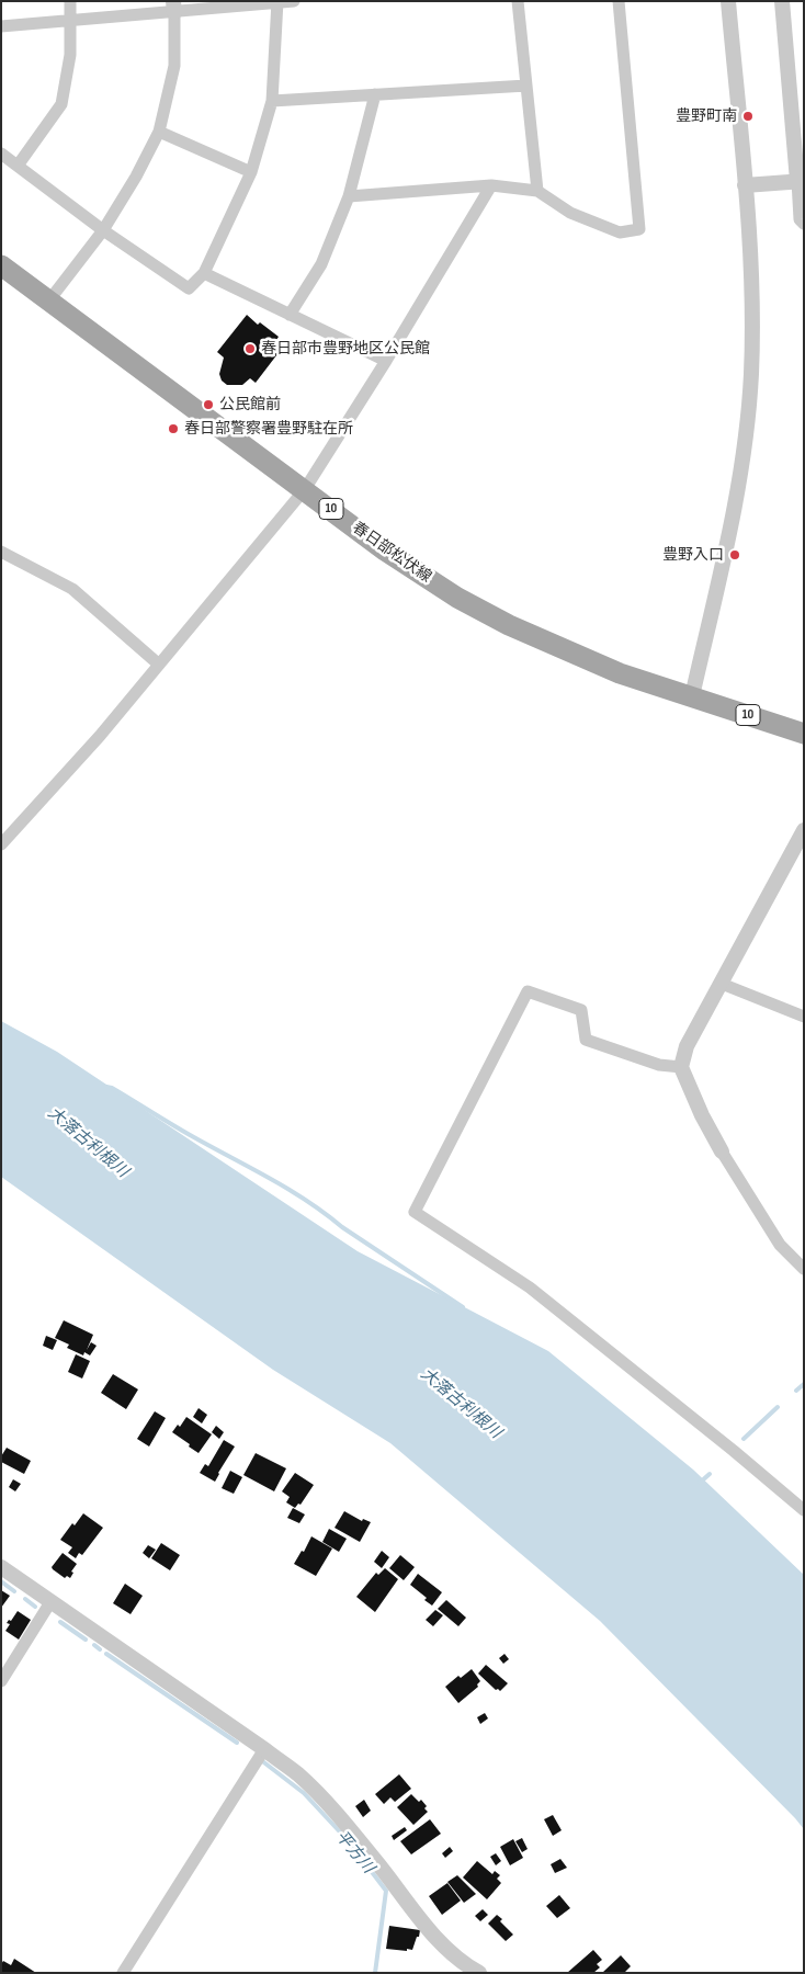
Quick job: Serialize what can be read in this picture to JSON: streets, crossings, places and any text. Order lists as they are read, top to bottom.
{
  "streets": {
    "main road": ["10", "春日部松伏線"]
  },
  "water": ["大落古利根川", "平方川"],
  "places": [
    "豊野町南",
    "春日部市豊野地区公民館",
    "公民館前",
    "春日部警察署豊野駐在所",
    "豊野入口"
  ]
}
